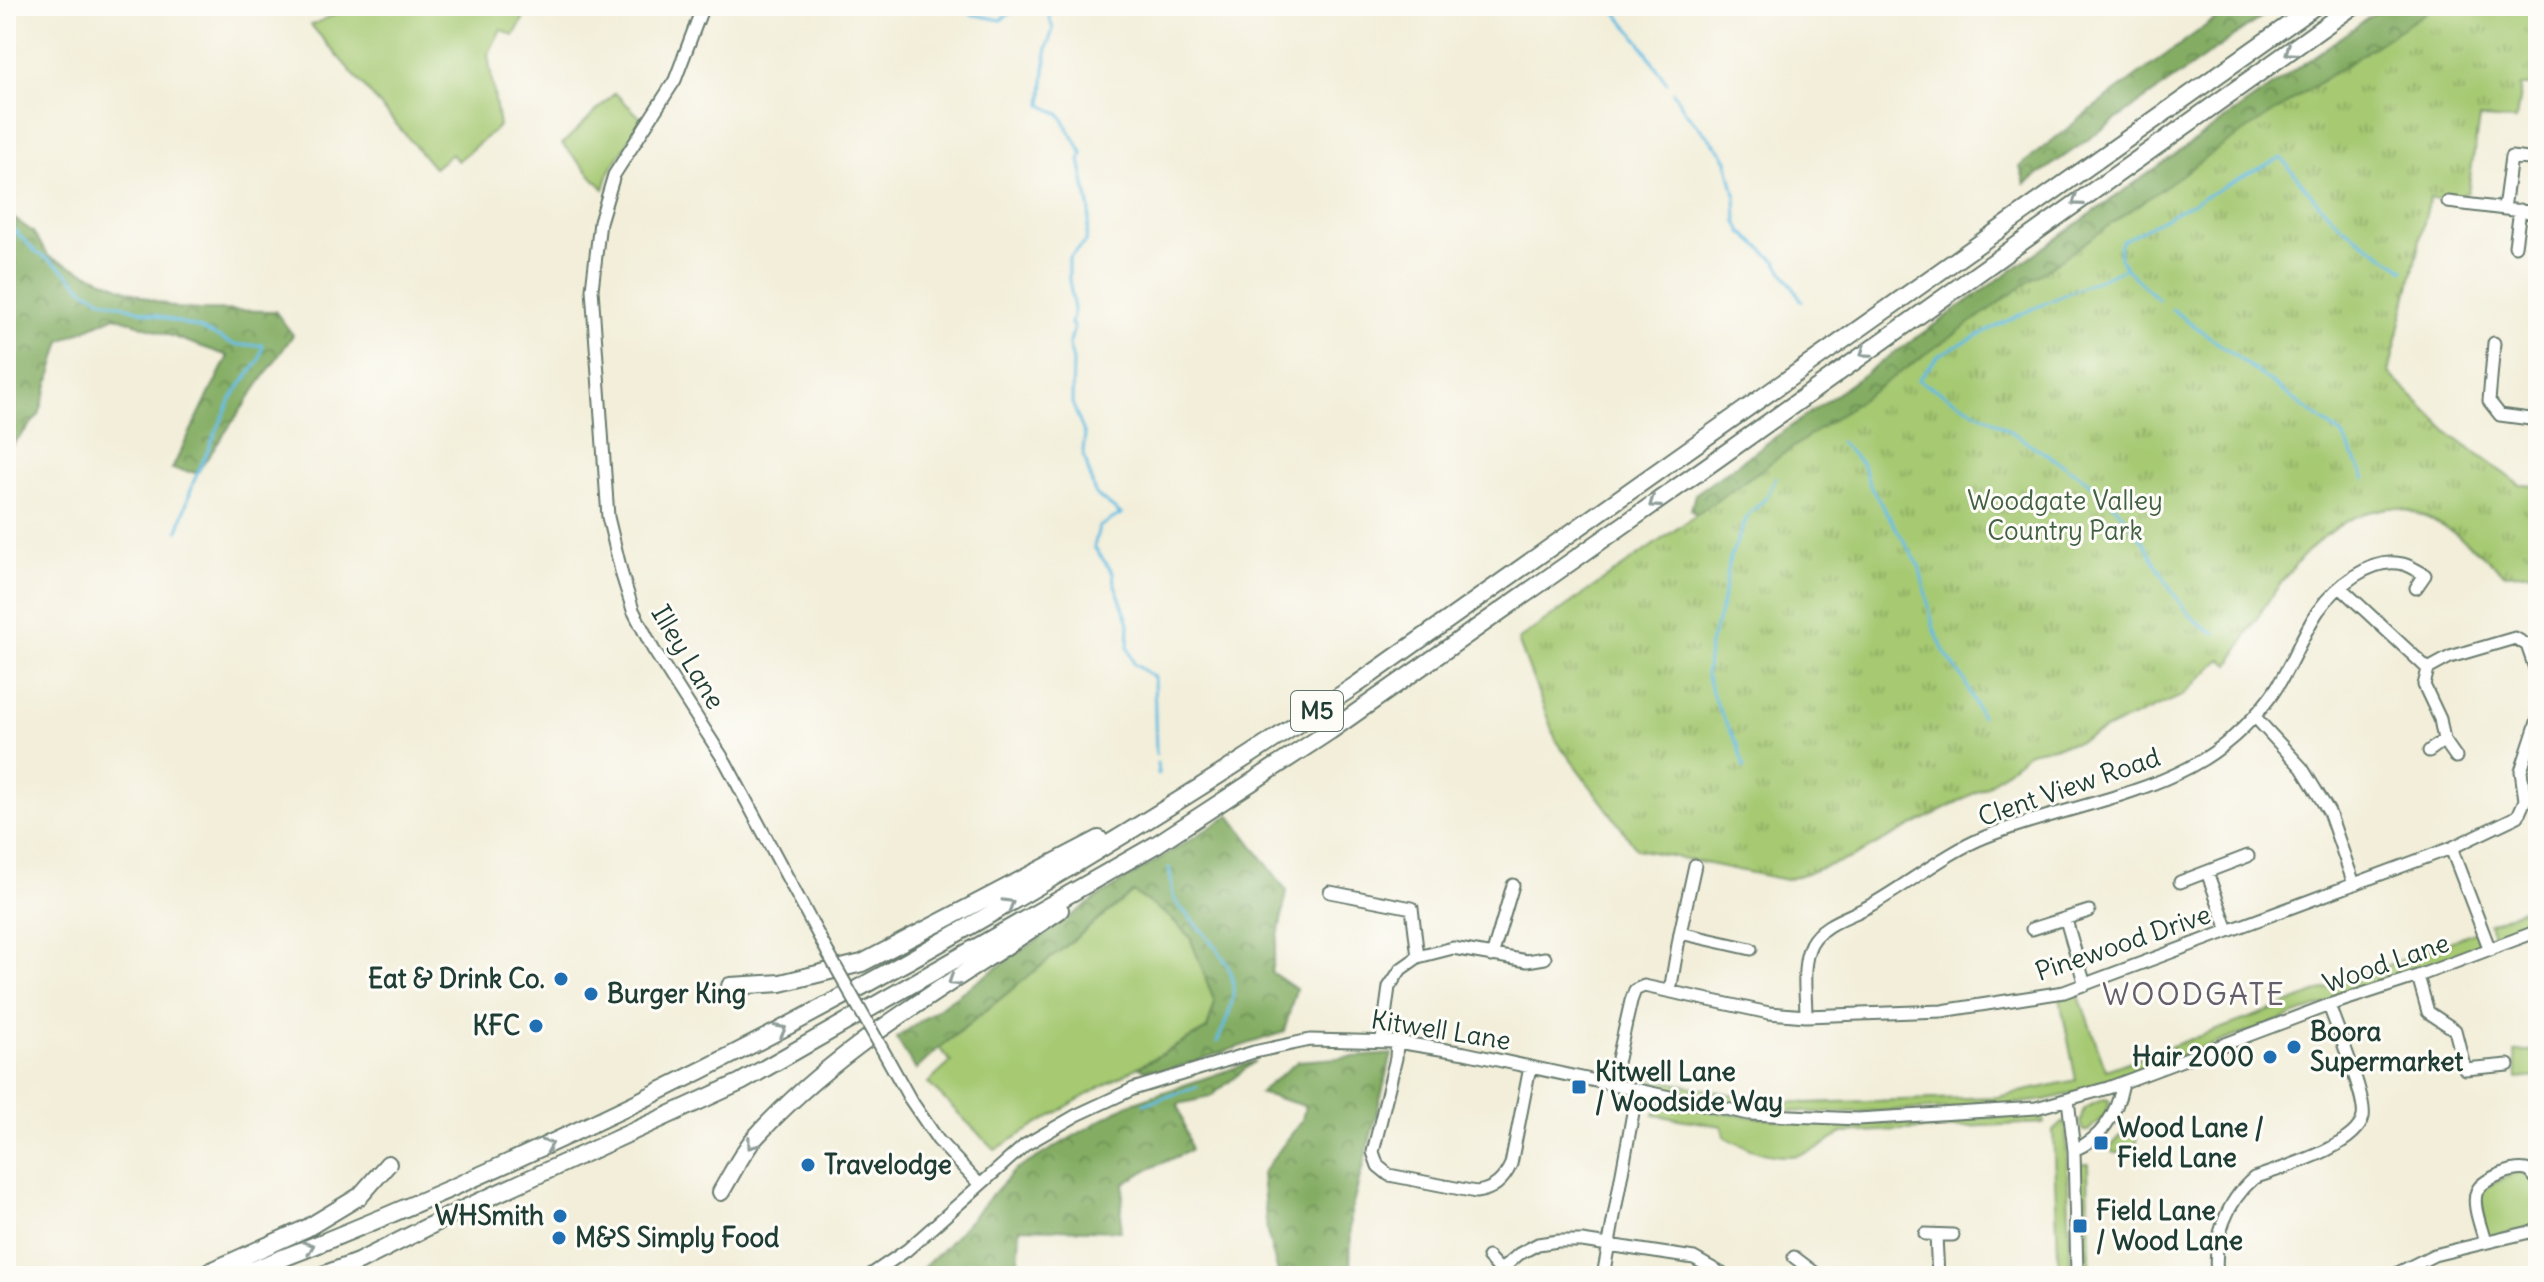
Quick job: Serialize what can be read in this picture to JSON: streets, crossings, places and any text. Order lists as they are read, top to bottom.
{
  "streets": {
    "highway": ["M5"],
    "street": [
      "Illey Lane",
      "Clent View Road",
      "Pinewood Drive",
      "Wood Lane",
      "Kitwell Lane"
    ]
  },
  "crossings": [
    ["Illey Lane", "Kitwell Lane"],
    ["Clent View Road", "Pinewood Drive"],
    ["Pinewood Drive", "Kitwell Lane"],
    ["Wood Lane", "Kitwell Lane"]
  ],
  "districts": ["WOODGATE"],
  "parks": ["Woodgate Valley Country Park"],
  "places": {
    "other": [
      "Eat & Drink Co.",
      "Burger King",
      "KFC",
      "Boora Supermarket",
      "Hair 2000",
      "Travelodge",
      "WHSmith",
      "M&S Simply Food"
    ],
    "transit": ["Kitwell Lane / Woodside Way", "Wood Lane / Field Lane", "Field Lane / Wood Lane"]
  }
}
